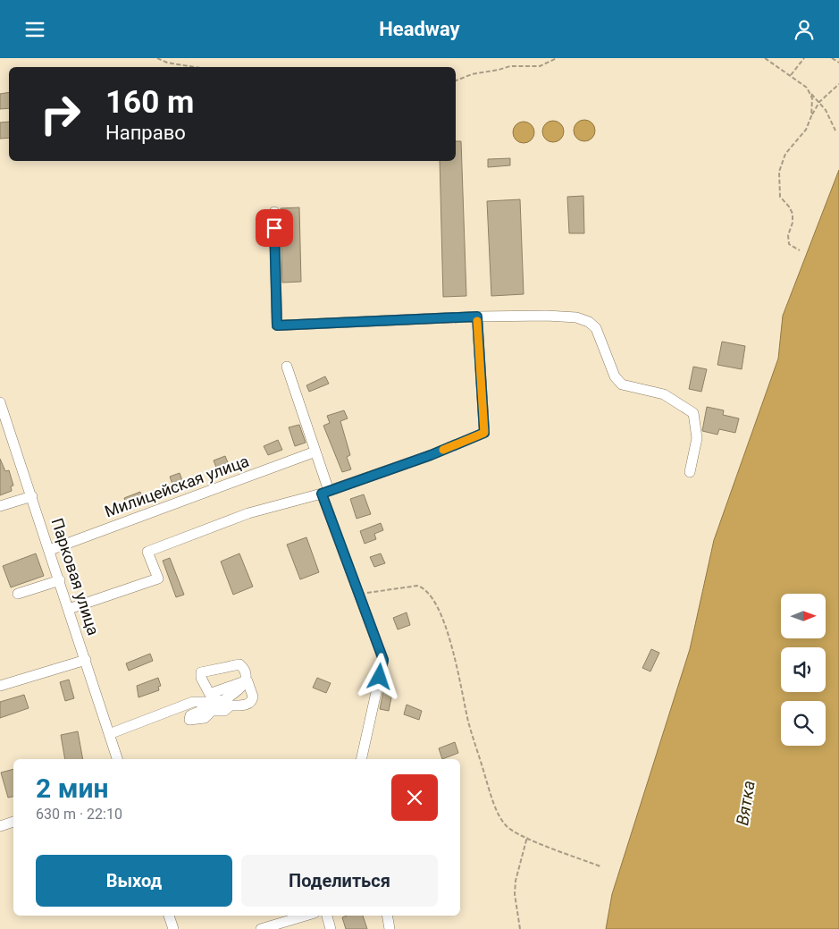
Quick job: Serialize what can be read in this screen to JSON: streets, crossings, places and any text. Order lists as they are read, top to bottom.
{
  "streets": {
    "street": ["Милицейская улица", "Парковая улица"]
  },
  "crossings": [
    ["Милицейская улица", "Парковая улица"]
  ],
  "water": ["Вятка"],
  "north": "right",
  "page": {
    "header": "Headway",
    "turn": ["160 m", "Направо"],
    "heading": ["2 мин", "630 m · 22:10"],
    "buttons": ["Выход", "Поделиться"]
  }
}
